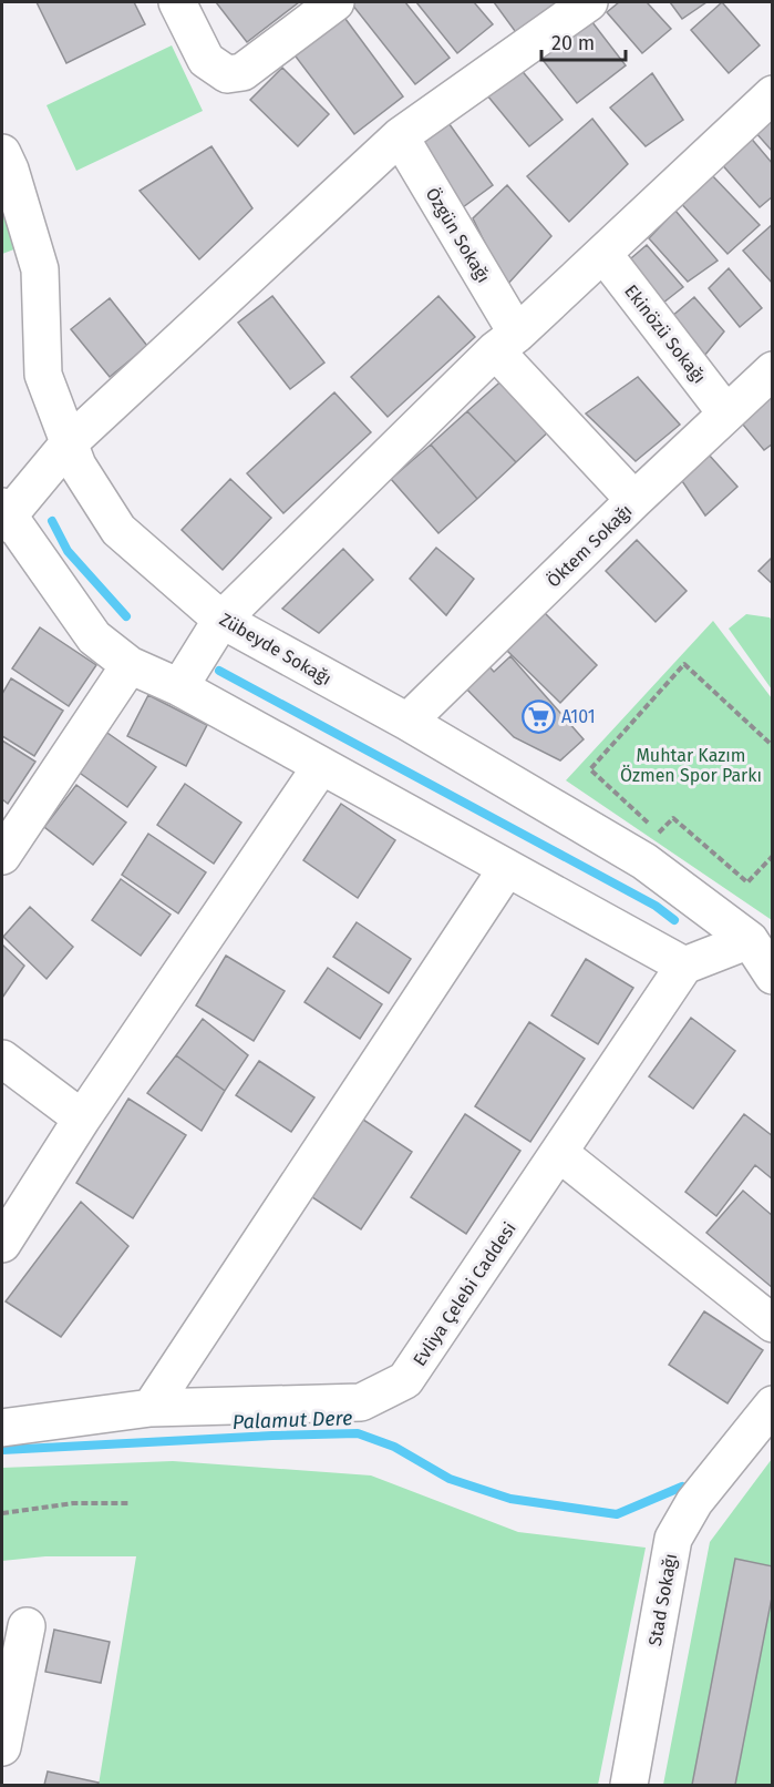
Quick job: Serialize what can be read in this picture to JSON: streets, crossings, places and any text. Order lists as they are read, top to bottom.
{
  "streets": {
    "street": [
      "Özgün Sokağı",
      "Ekinözü Sokağı",
      "Öktem Sokağı",
      "Zübeyde Sokağı",
      "Evliya Çelebi Caddesi",
      "Stad Sokağı"
    ]
  },
  "crossings": [
    ["Özgün Sokağı", "Öktem Sokağı"],
    ["Ekinözü Sokağı", "Öktem Sokağı"],
    ["Öktem Sokağı", "Zübeyde Sokağı"]
  ],
  "water": ["Palamut Dere"],
  "parks": ["Muhtar Kazım Özmen Spor Parkı"],
  "places": {
    "supermarket": ["A101"]
  },
  "scale_bar": "20 m"
}
